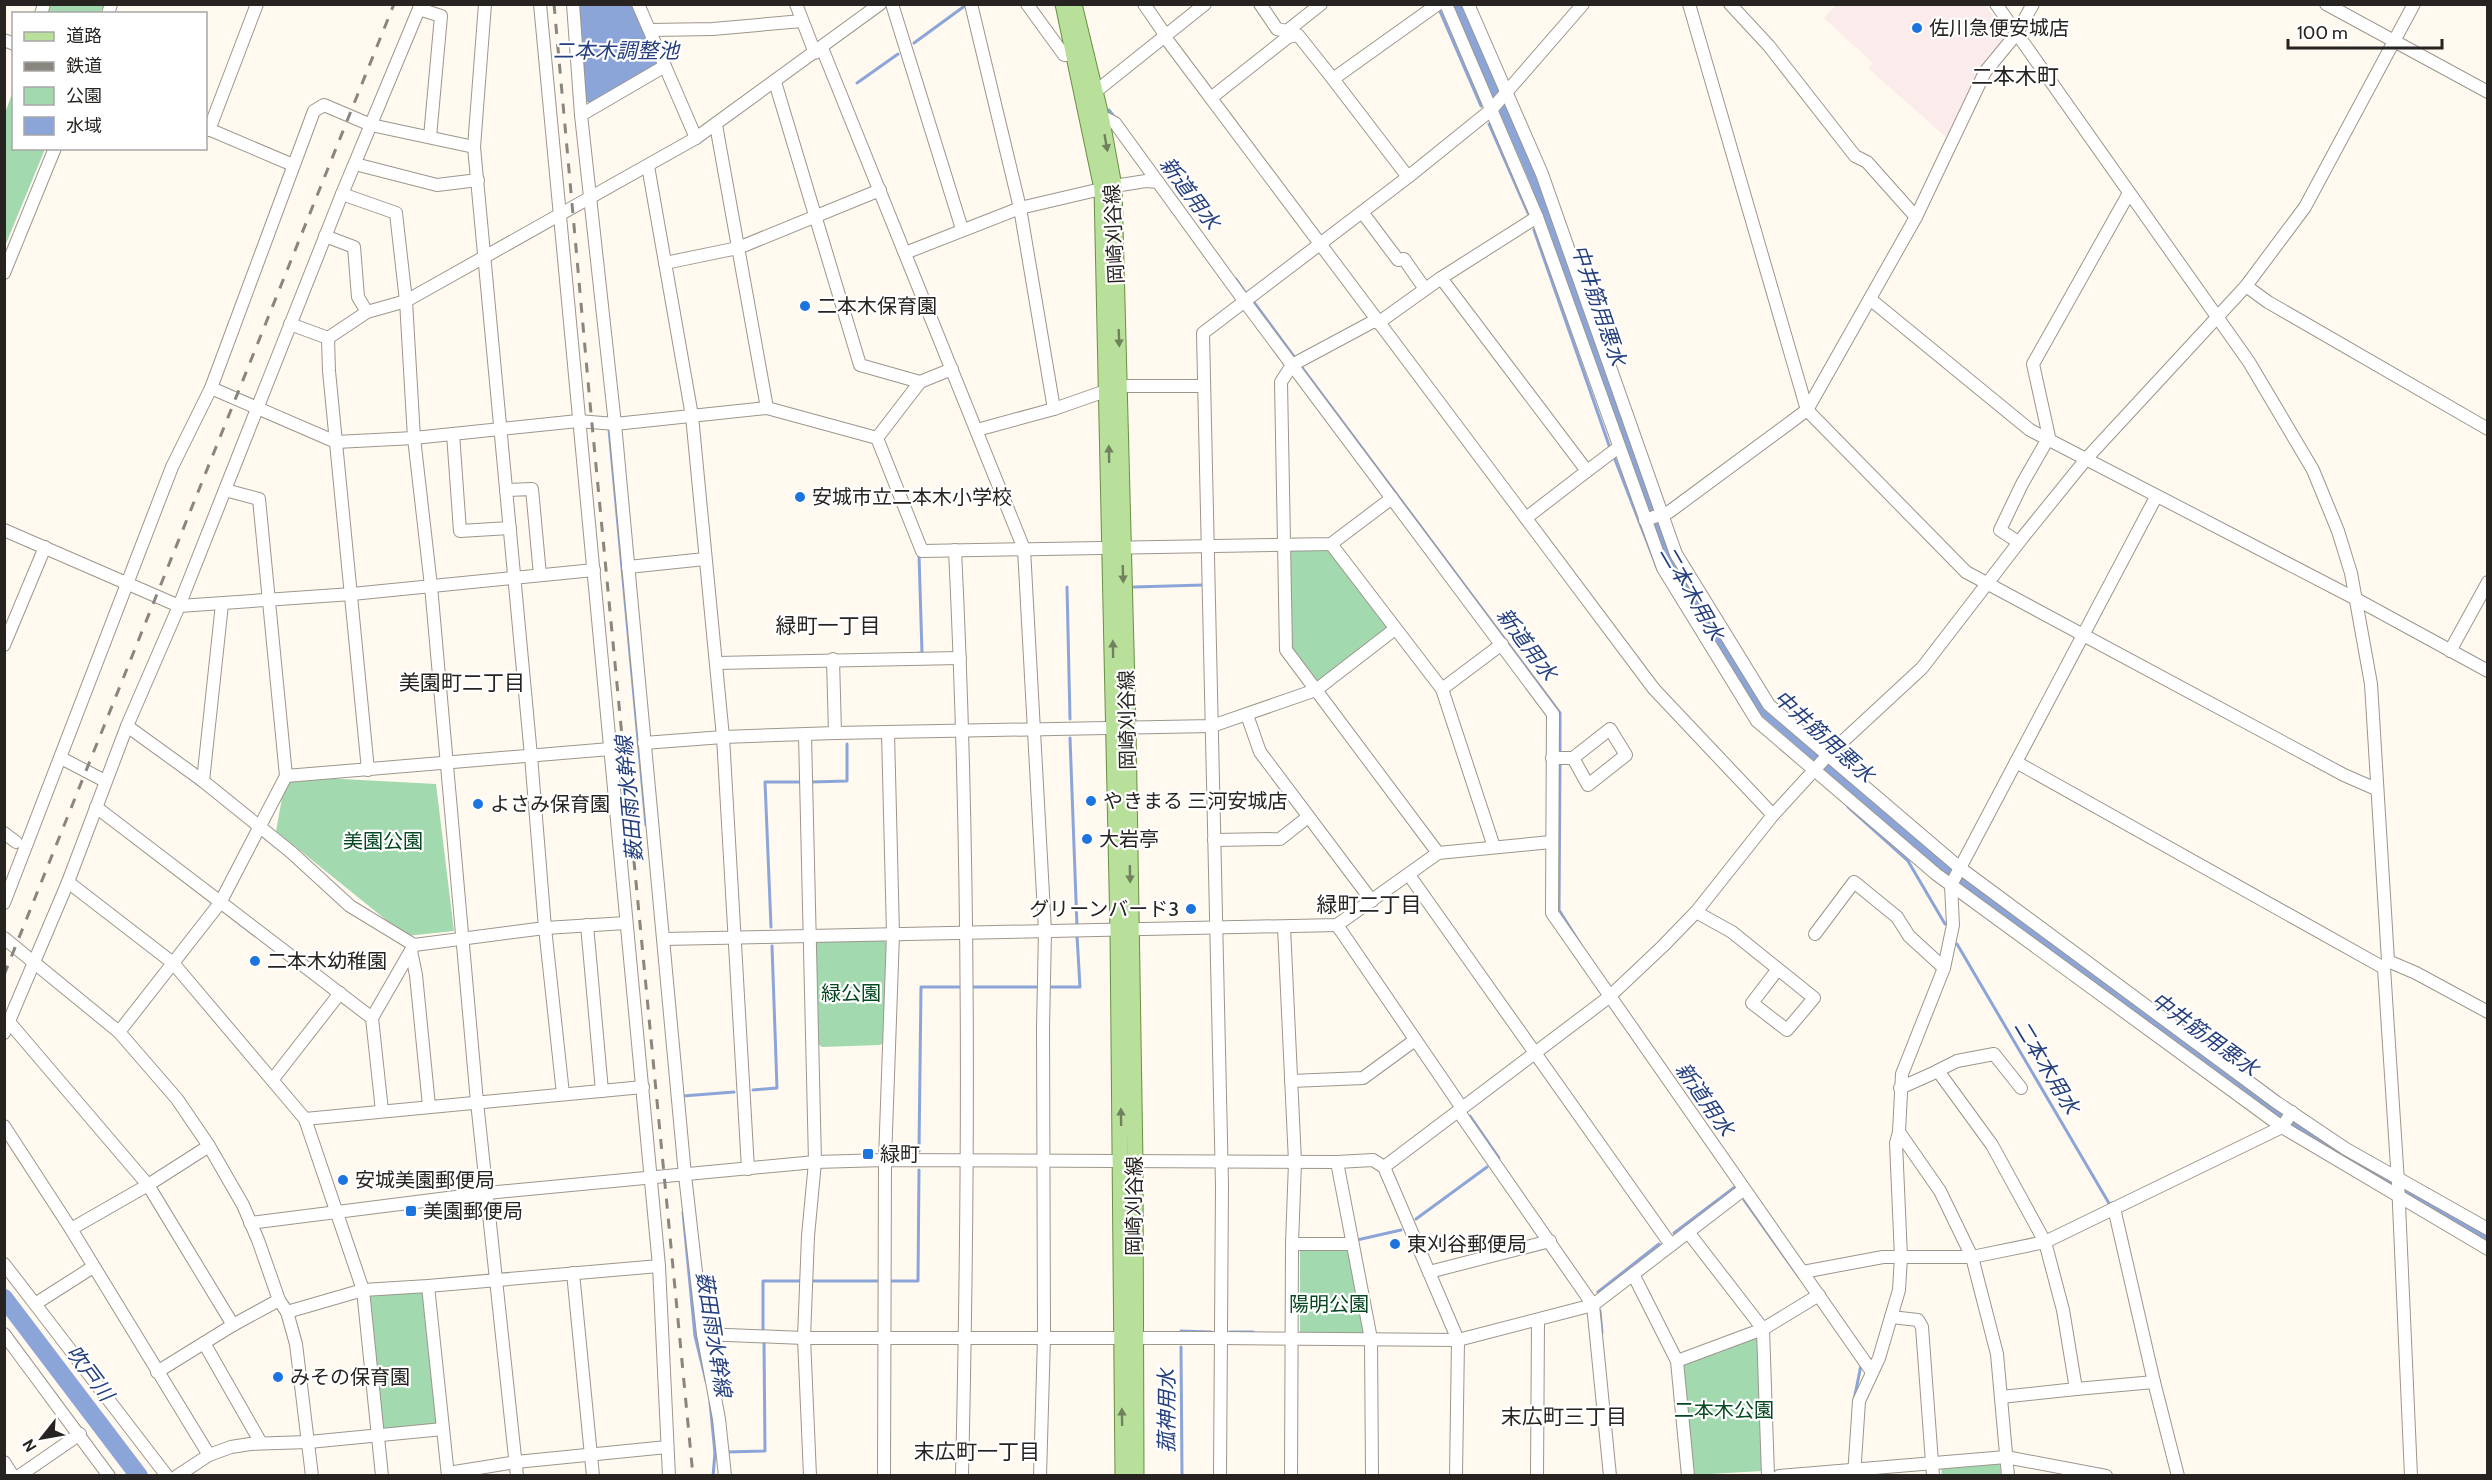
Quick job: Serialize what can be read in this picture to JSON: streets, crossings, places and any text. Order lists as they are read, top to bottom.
{
  "streets": {
    "main road": ["岡崎刈谷線"]
  },
  "districts": [
    "二本木町",
    "緑町一丁目",
    "美園町二丁目",
    "緑町二丁目",
    "末広町三丁目",
    "末広町一丁目"
  ],
  "water": [
    "二本木調整池",
    "新道用水",
    "中井筋用悪水",
    "二本木用水",
    "薮田雨水幹線",
    "吹戸川",
    "菰神用水"
  ],
  "parks": [
    "美園公園",
    "緑公園",
    "陽明公園",
    "二本木公園"
  ],
  "places": {
    "other": [
      "佐川急便安城店",
      "二本木保育園",
      "安城市立二本木小学校",
      "やきまる 三河安城店",
      "よさみ保育園",
      "大岩亭",
      "グリーンバード3",
      "二本木幼稚園",
      "安城美園郵便局",
      "東刈谷郵便局",
      "みその保育園"
    ],
    "transit": ["緑町", "美園郵便局"]
  },
  "legend": [
    "道路",
    "鉄道",
    "公園",
    "水域"
  ],
  "scale_bar": "100 m",
  "north": "bottom left"
}
